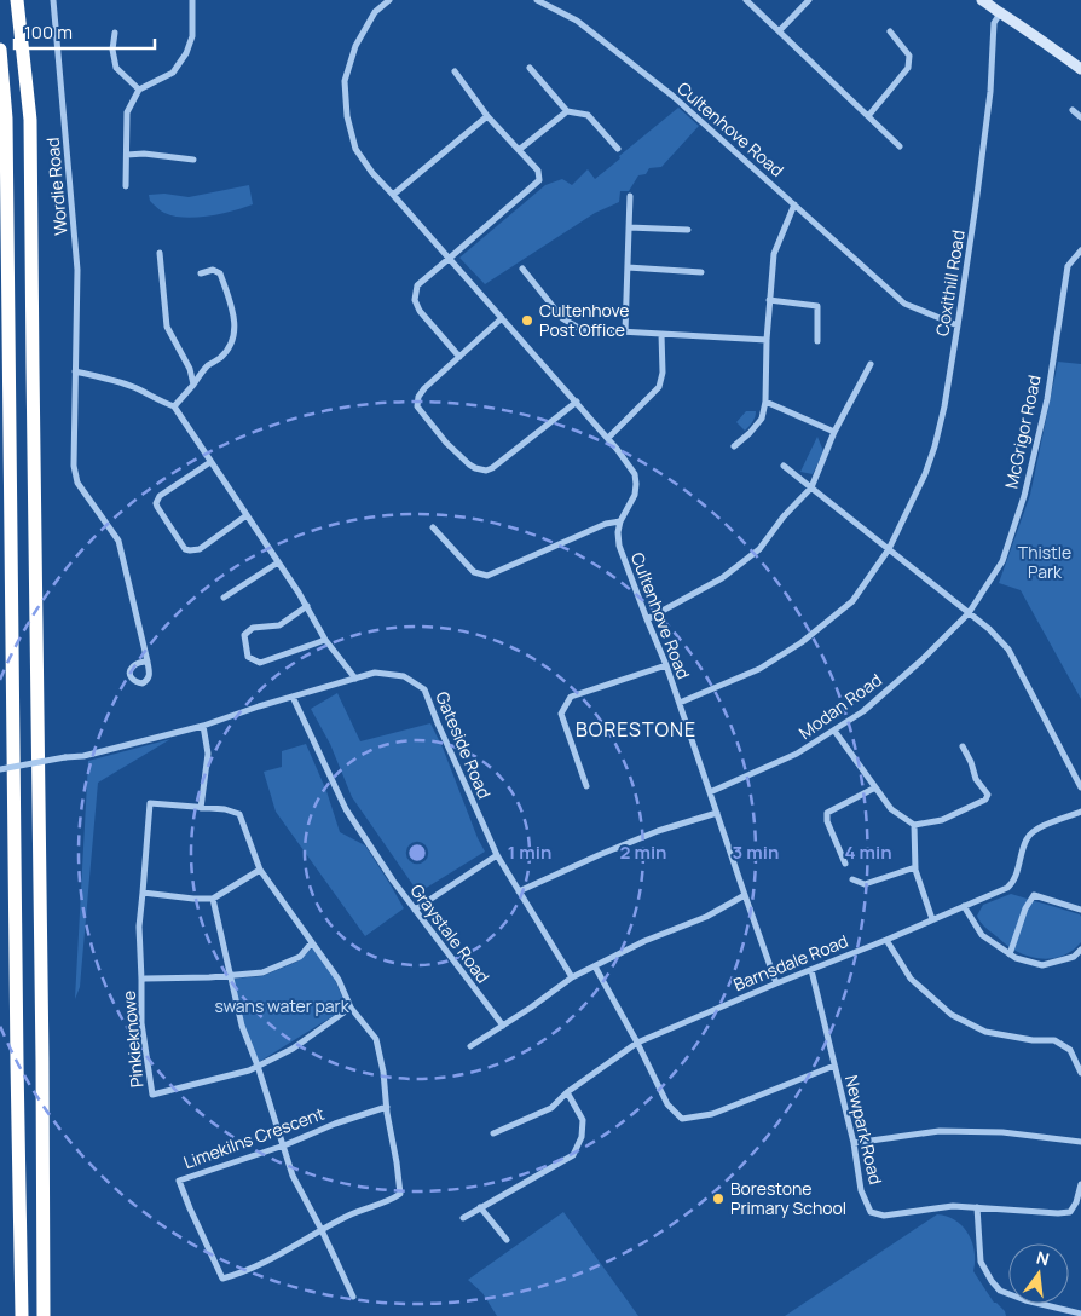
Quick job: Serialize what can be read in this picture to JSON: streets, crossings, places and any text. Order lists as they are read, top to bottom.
{
  "streets": {
    "street": [
      "Cultenhove Road",
      "Wordie Road",
      "Coxithill Road",
      "McGrigor Road",
      "Modan Road",
      "Gateside Road",
      "Graystale Road",
      "Barnsdale Road",
      "Pinkieknowe",
      "Newpark Road",
      "Limekilns Crescent"
    ]
  },
  "crossings": [
    ["Cultenhove Road", "Coxithill Road"],
    ["Cultenhove Road", "Modan Road"],
    ["Cultenhove Road", "Barnsdale Road"],
    ["McGrigor Road", "Modan Road"],
    ["Gateside Road", "Graystale Road"],
    ["Barnsdale Road", "Newpark Road"]
  ],
  "districts": ["BORESTONE"],
  "parks": ["Thistle Park", "swans water park"],
  "places": ["Cultenhove Post Office", "Borestone Primary School"],
  "scale_bar": "100 m",
  "north": "top",
  "rings": [
    "1 min",
    "2 min",
    "3 min",
    "4 min"
  ]
}
